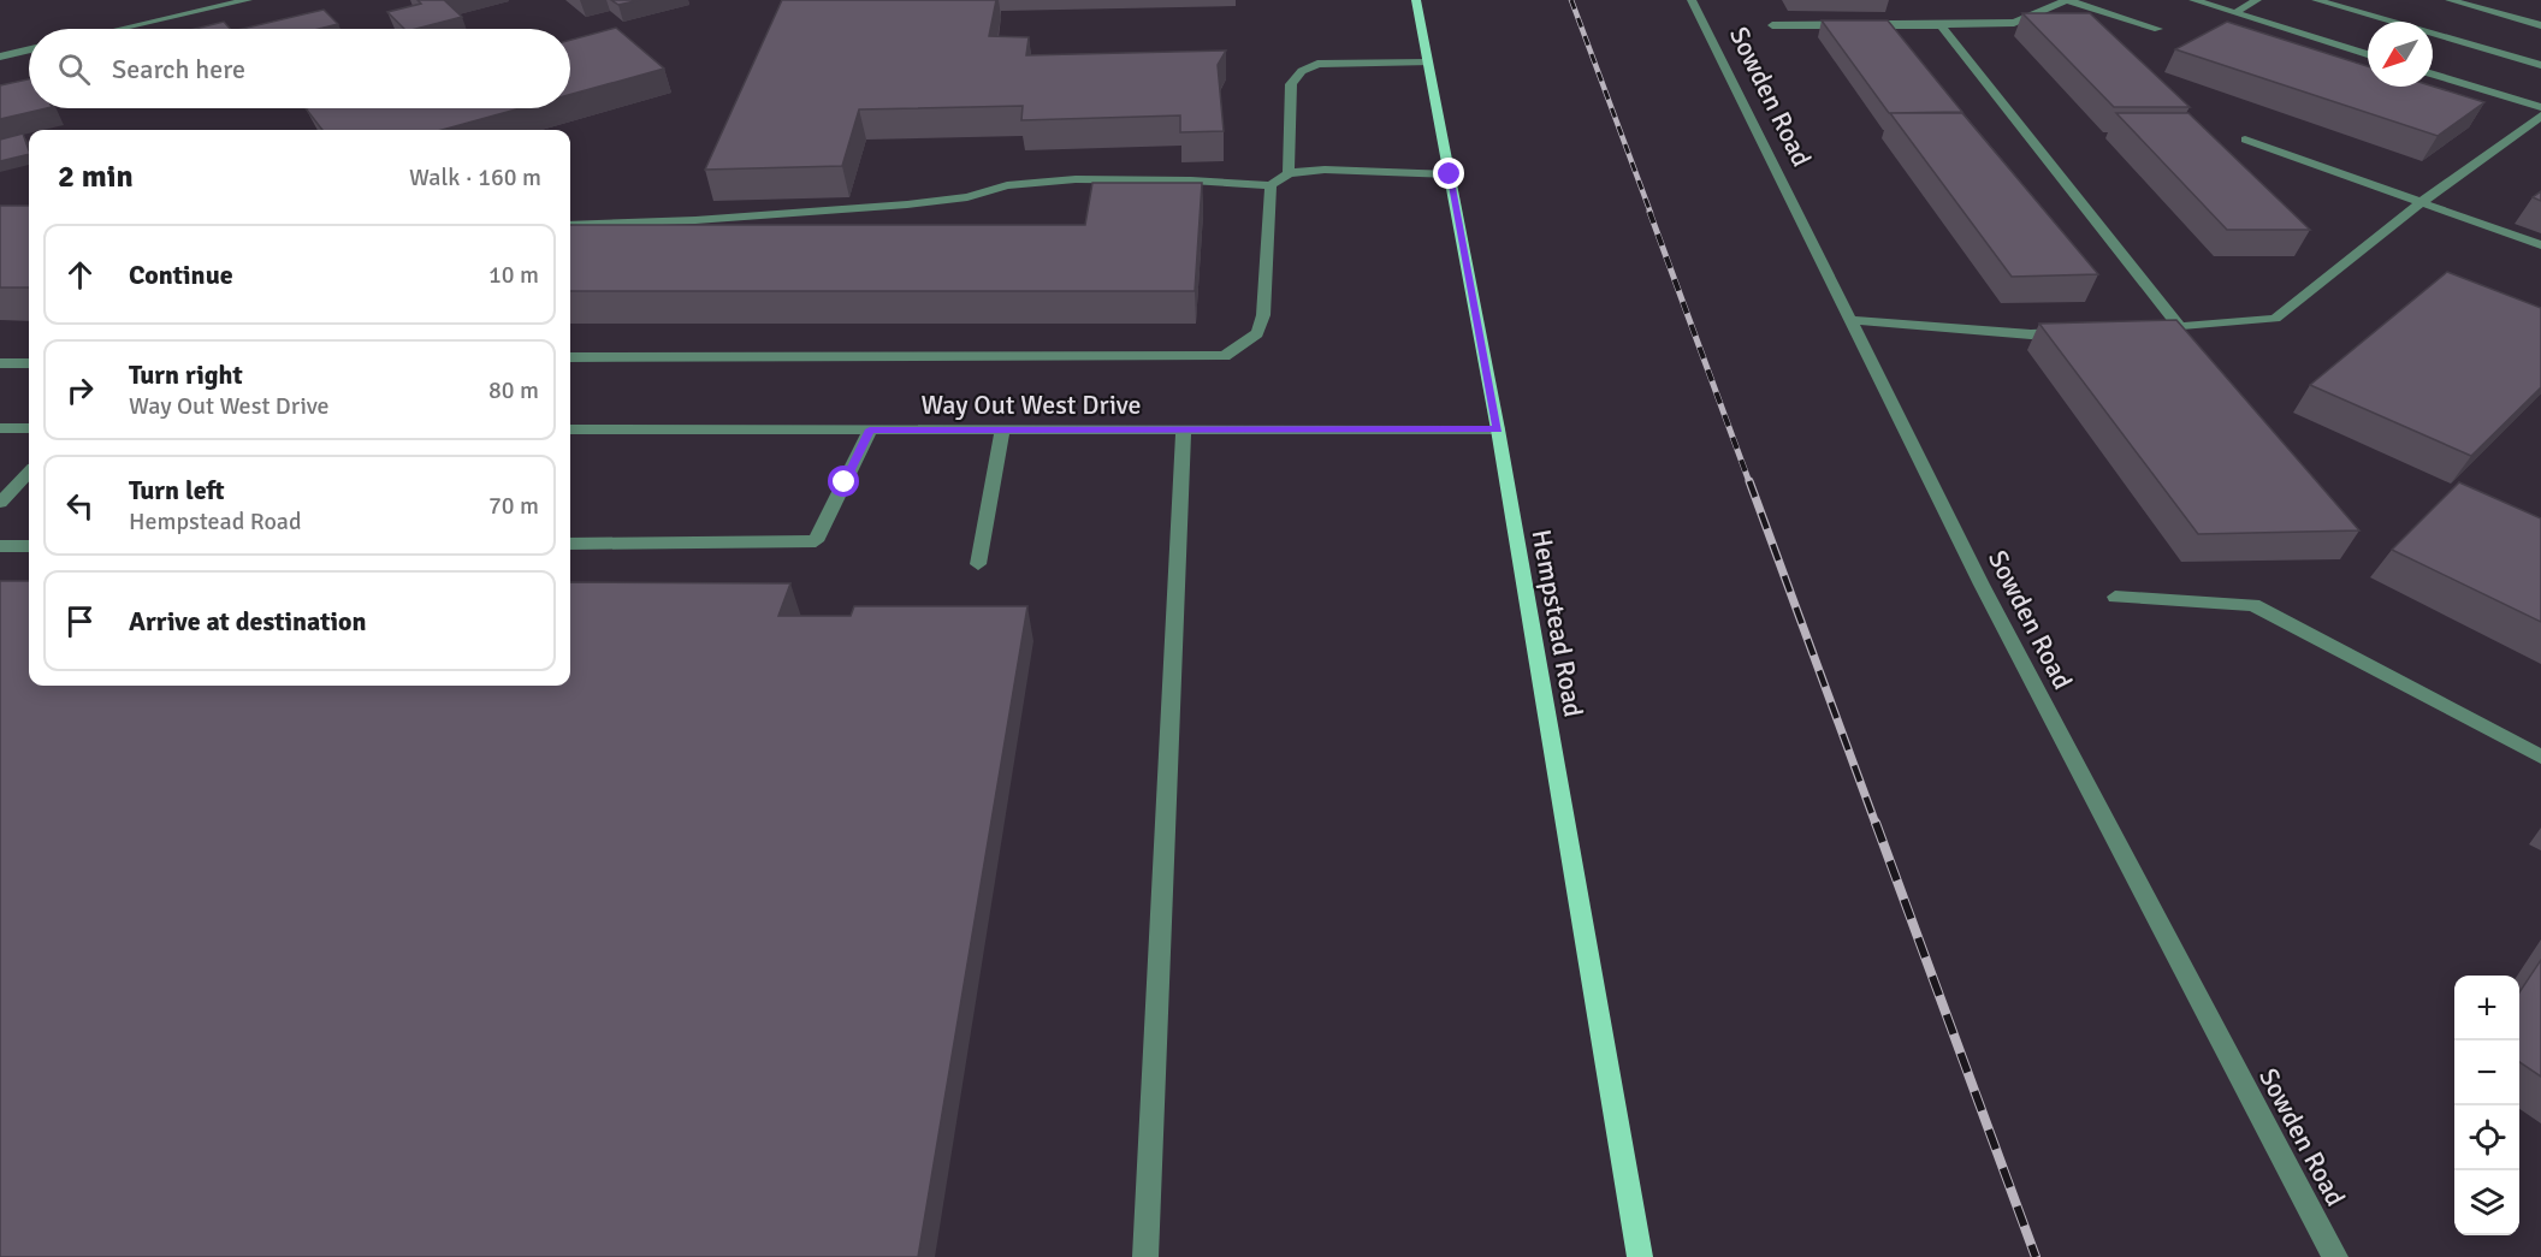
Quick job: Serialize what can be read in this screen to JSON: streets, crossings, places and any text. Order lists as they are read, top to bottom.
{
  "streets": {
    "main road": ["Hempstead Road"],
    "street": ["Sowden Road", "Way Out West Drive"]
  },
  "crossings": [
    ["Way Out West Drive", "Hempstead Road"]
  ],
  "north": "bottom left",
  "page": {
    "search": "Search here",
    "heading": ["2 min", "Walk · 160 m"],
    "list": [
      ["Continue", "10 m"],
      ["Turn right", "Way Out West Drive", "80 m"],
      ["Turn left", "Hempstead Road", "70 m"],
      "Arrive at destination"
    ],
    "map_buttons": ["+", "−"]
  }
}
